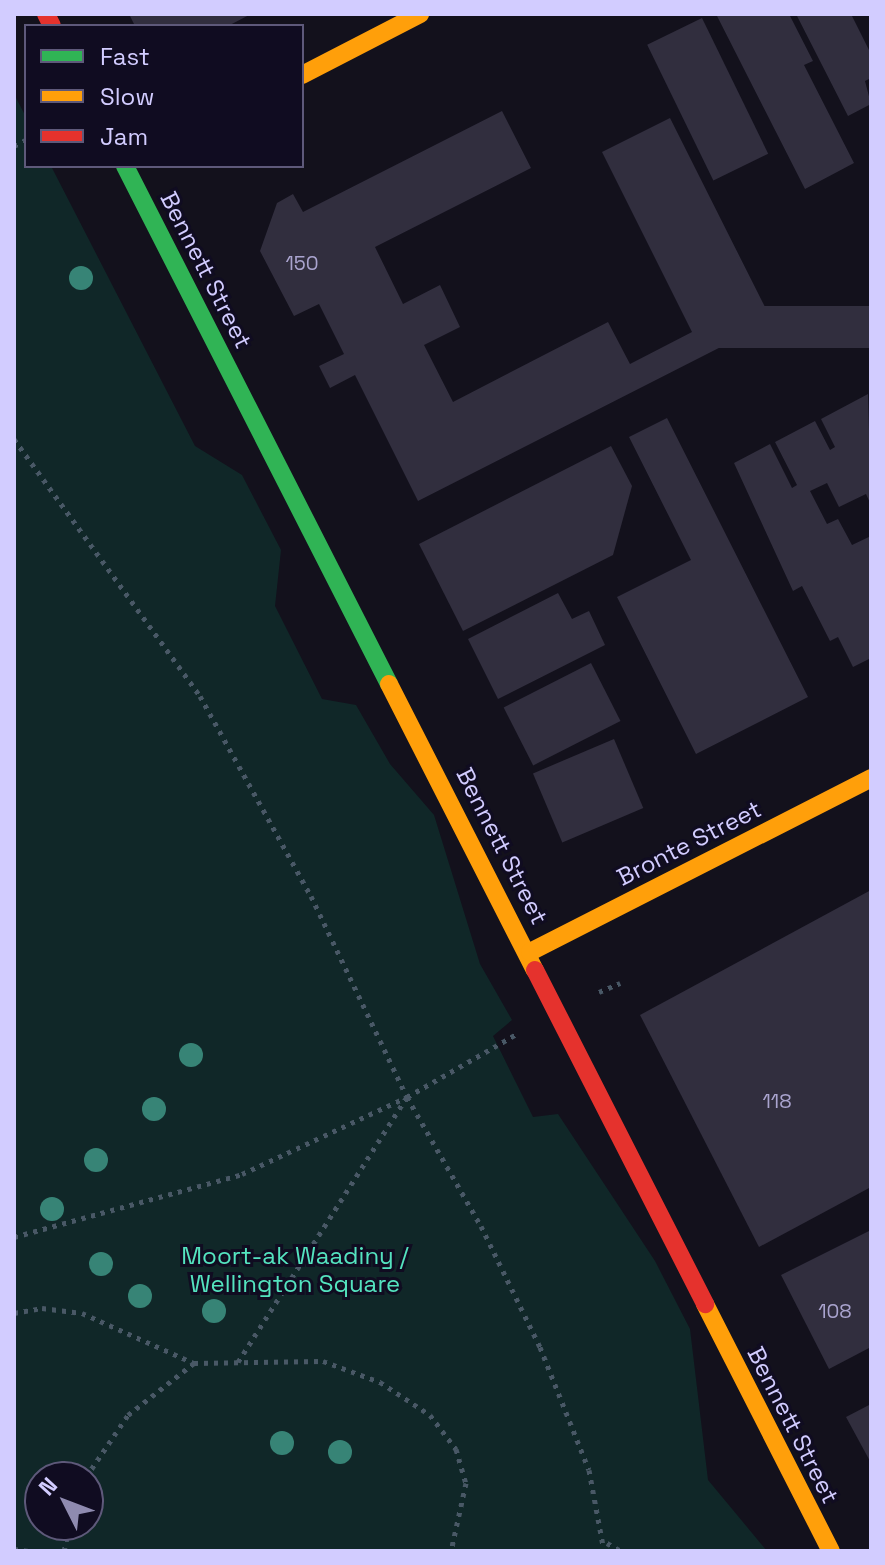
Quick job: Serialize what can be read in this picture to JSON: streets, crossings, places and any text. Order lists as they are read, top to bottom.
{
  "streets": {
    "main road": ["Bennett Street", "Bronte Street"]
  },
  "crossings": [
    ["Bennett Street", "Bronte Street"]
  ],
  "parks": ["Moort-ak Waadiny / Wellington Square"],
  "house_numbers": ["150", "118", "108"],
  "legend": ["Fast", "Slow", "Jam"],
  "north": "top left"
}
